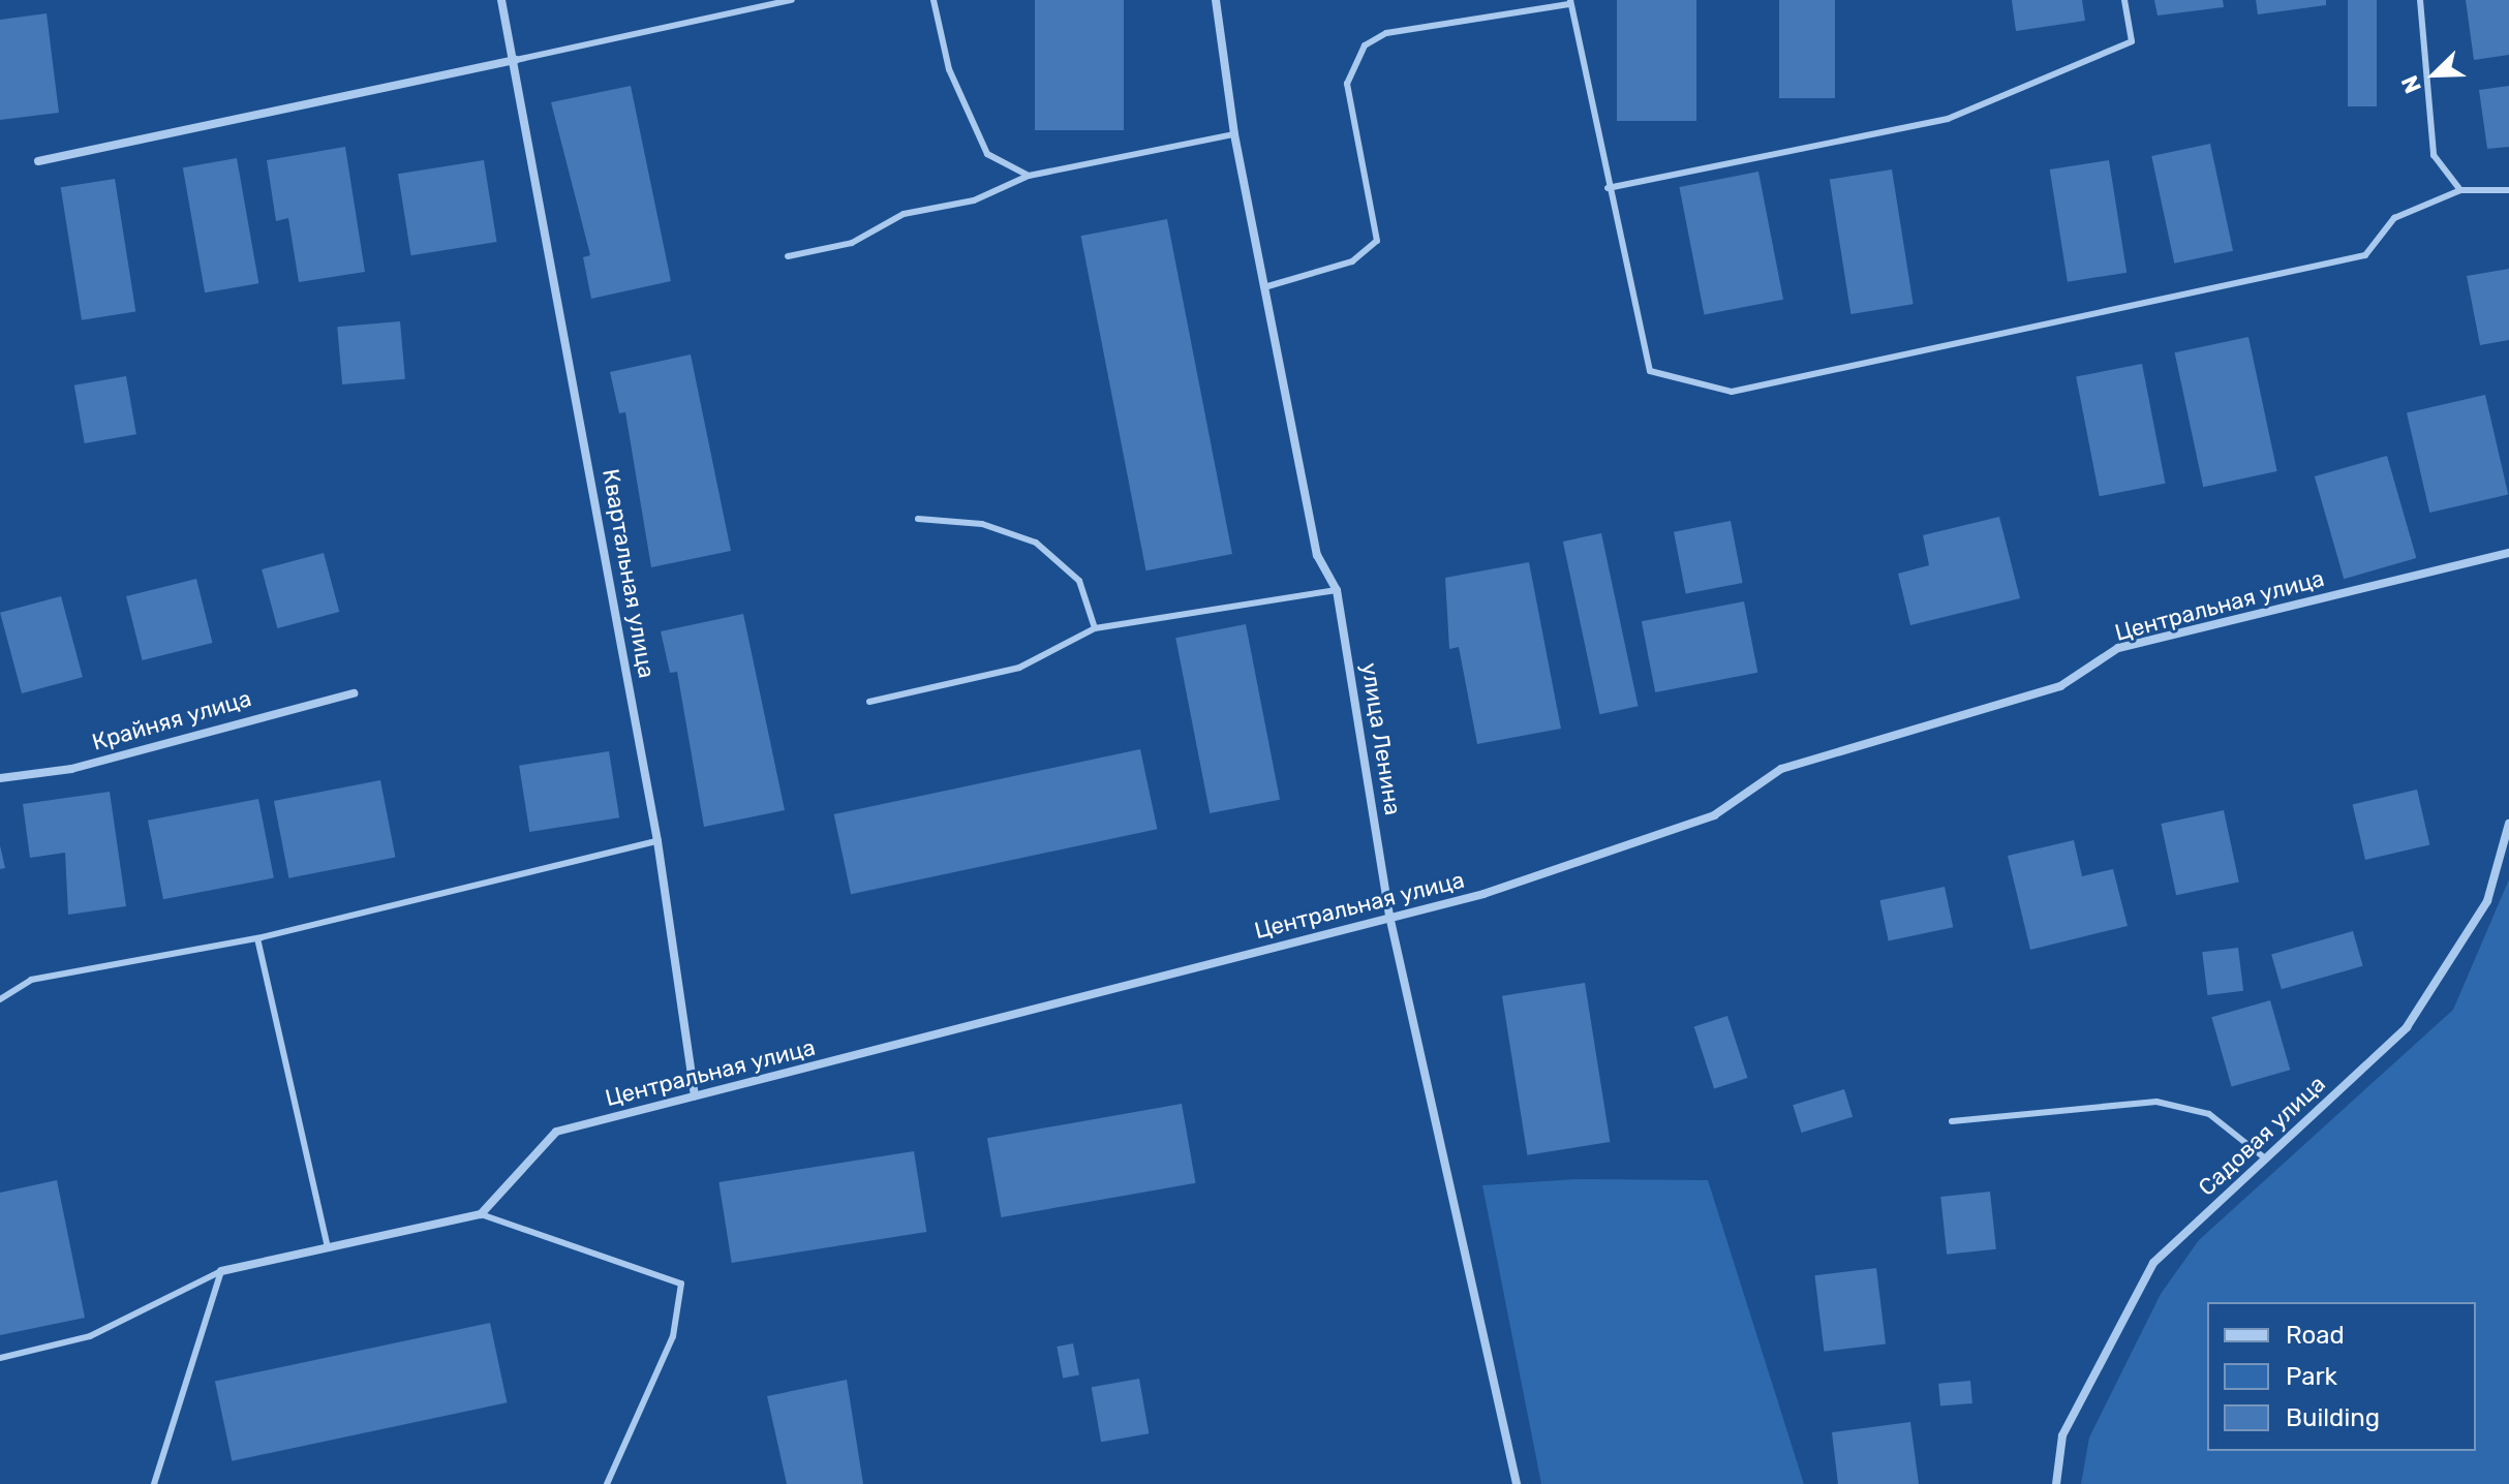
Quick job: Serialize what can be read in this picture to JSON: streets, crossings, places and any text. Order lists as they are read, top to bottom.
{
  "streets": {
    "street": [
      "Квартальная улица",
      "Центральная улица",
      "Крайняя улица",
      "улица Ленина",
      "Садовая улица"
    ]
  },
  "crossings": [
    ["Квартальная улица", "Центральная улица"],
    ["Центральная улица", "улица Ленина"]
  ],
  "legend": ["Road", "Park", "Building"],
  "north": "bottom left"
}
